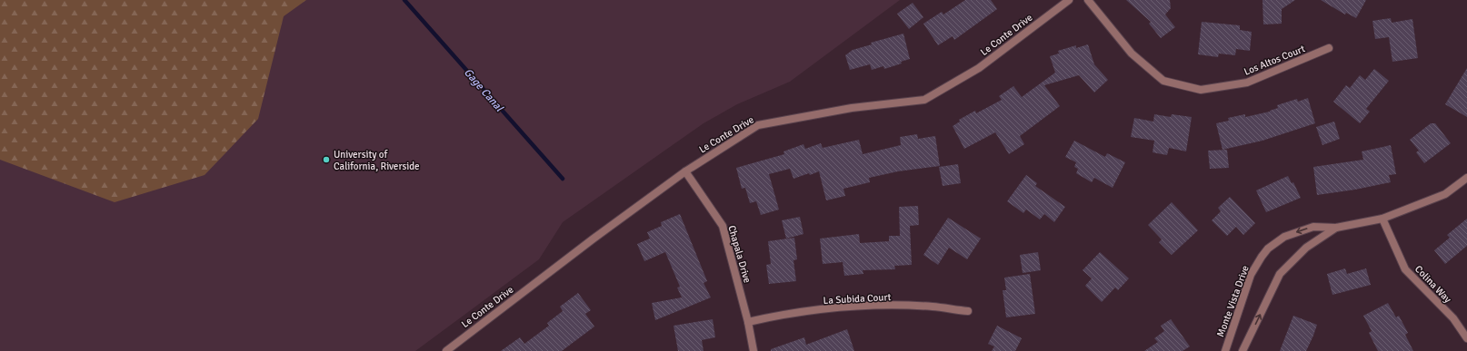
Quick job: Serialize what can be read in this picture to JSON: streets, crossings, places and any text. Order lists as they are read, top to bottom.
{
  "streets": {
    "street": [
      "Le Conte Drive",
      "Los Altos Court",
      "Chapala Drive",
      "Colina Way",
      "La Subida Court",
      "Monte Vista Drive"
    ]
  },
  "crossings": [
    ["Le Conte Drive", "Chapala Drive"],
    ["Chapala Drive", "La Subida Court"],
    ["Colina Way", "Monte Vista Drive"]
  ],
  "water": ["Gage Canal"],
  "places": ["University of California, Riverside"]
}
